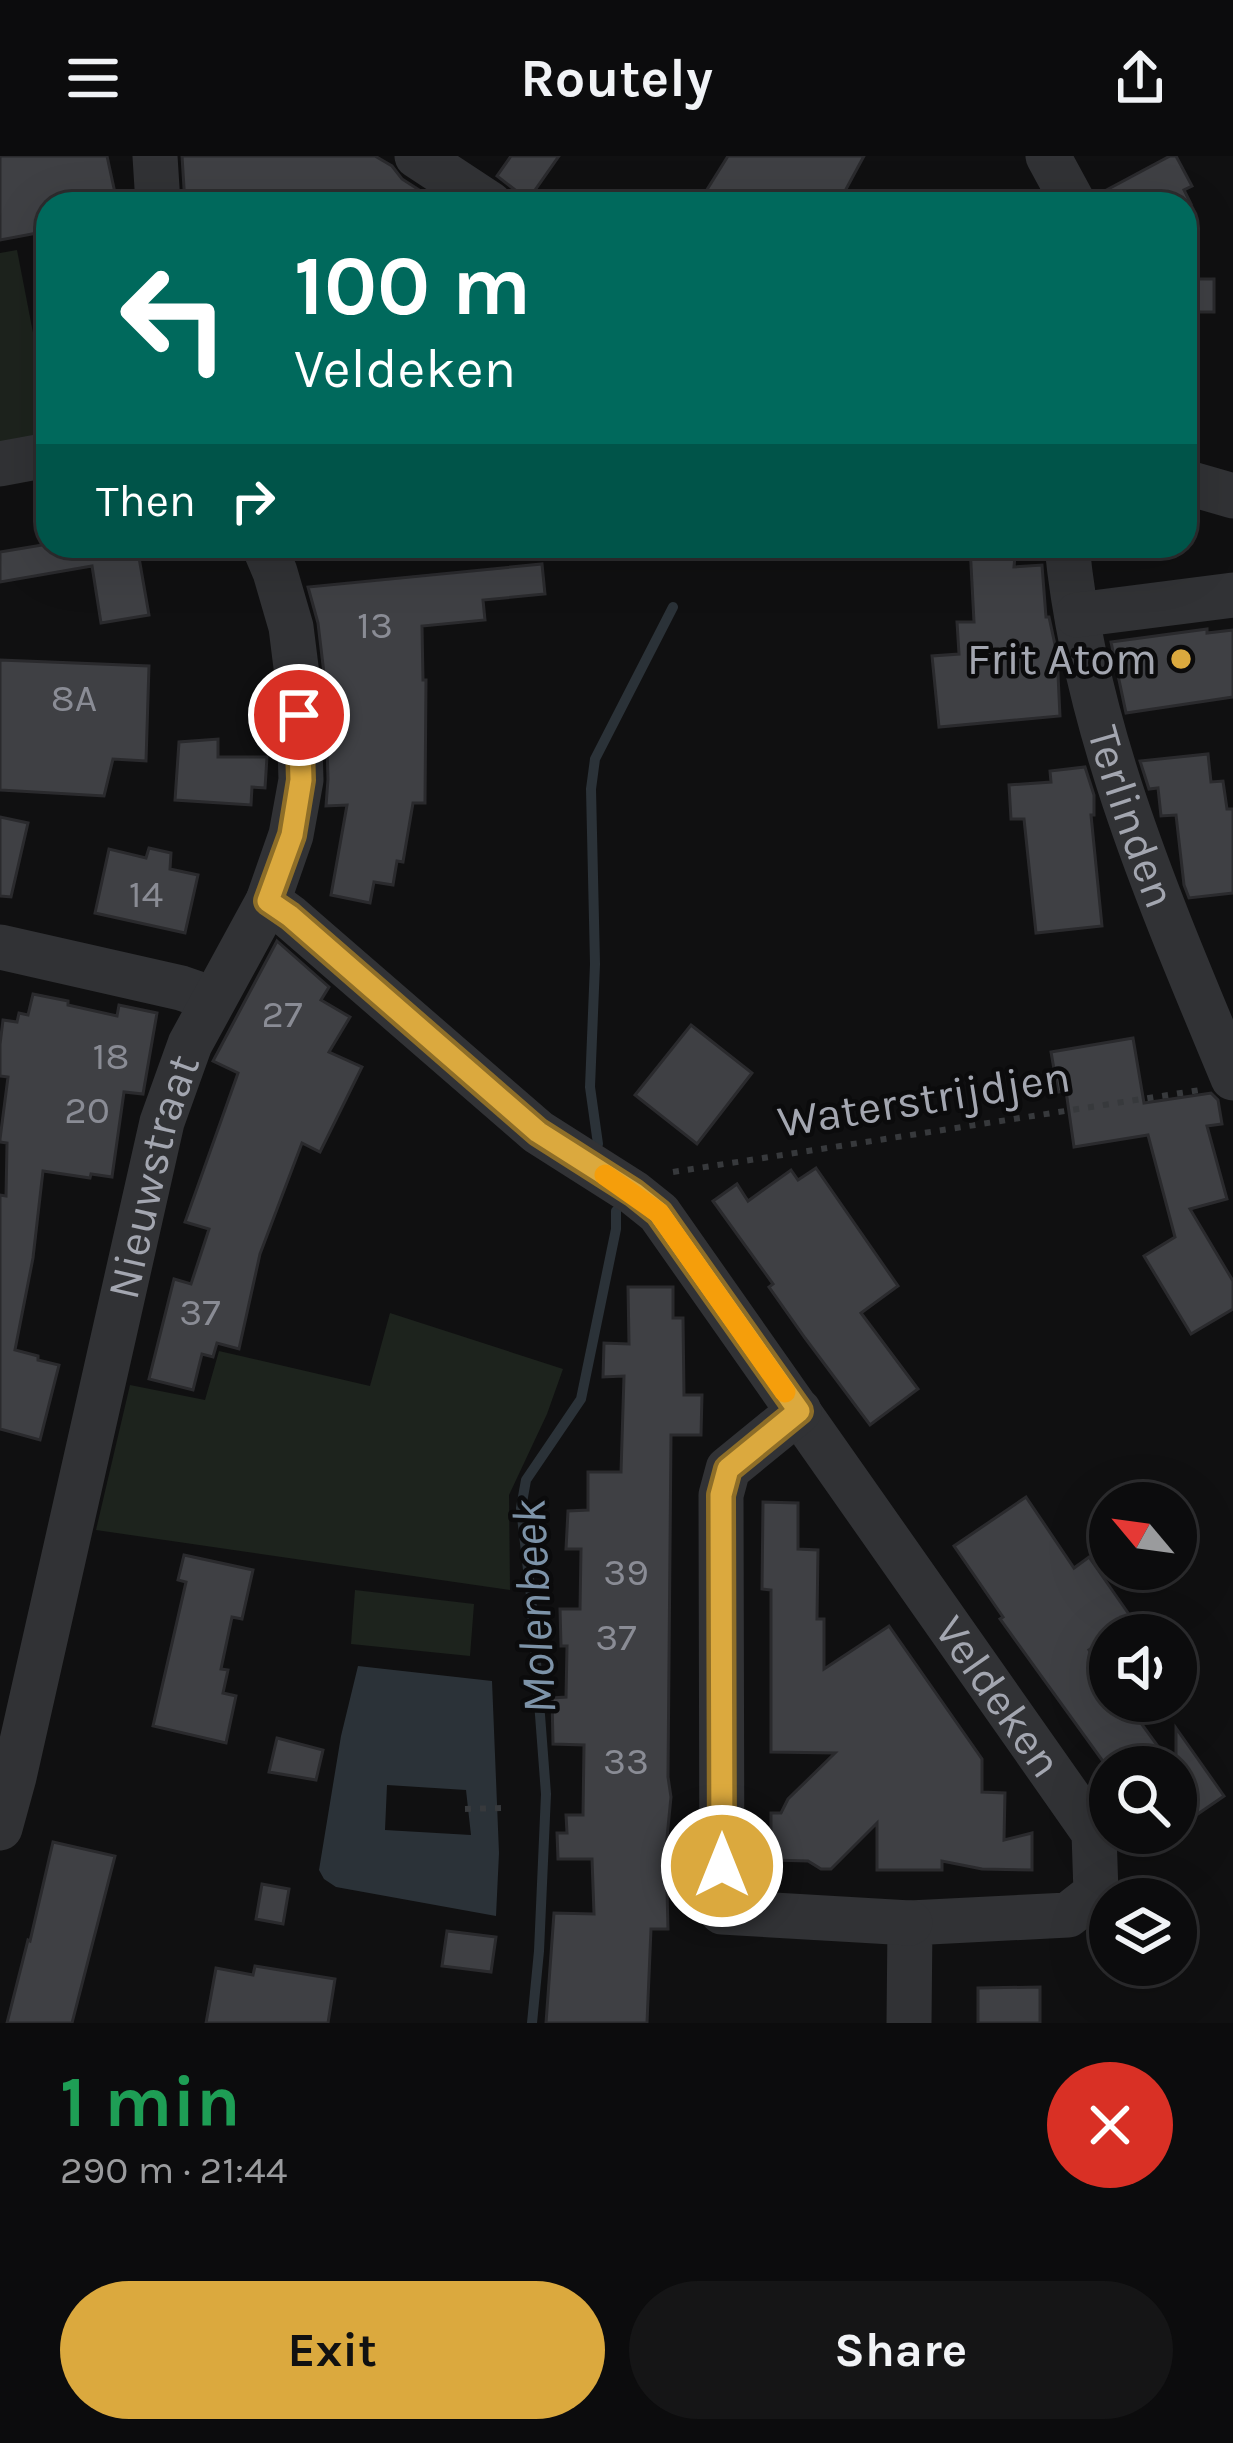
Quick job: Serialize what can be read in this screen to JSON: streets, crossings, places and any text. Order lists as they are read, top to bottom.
{
  "streets": {
    "street": ["Terlinden", "Nieuwstraat", "Veldeken"],
    "path": ["Waterstrijdjen"]
  },
  "crossings": [
    ["Terlinden", "Waterstrijdjen"],
    ["Waterstrijdjen", "Veldeken"],
    ["Nieuwstraat", "Veldeken"]
  ],
  "water": ["Molenbeek"],
  "places": ["Frit Atom"],
  "house_numbers": [
    "13",
    "8A",
    "14",
    "27",
    "18",
    "20",
    "37",
    "39",
    "37",
    "33"
  ],
  "north": "top left",
  "page": {
    "header": "Routely",
    "turn": ["100 m", "Veldeken"],
    "then": "Then",
    "heading": ["1 min", "290 m · 21:44"],
    "buttons": ["Exit", "Share"]
  }
}
